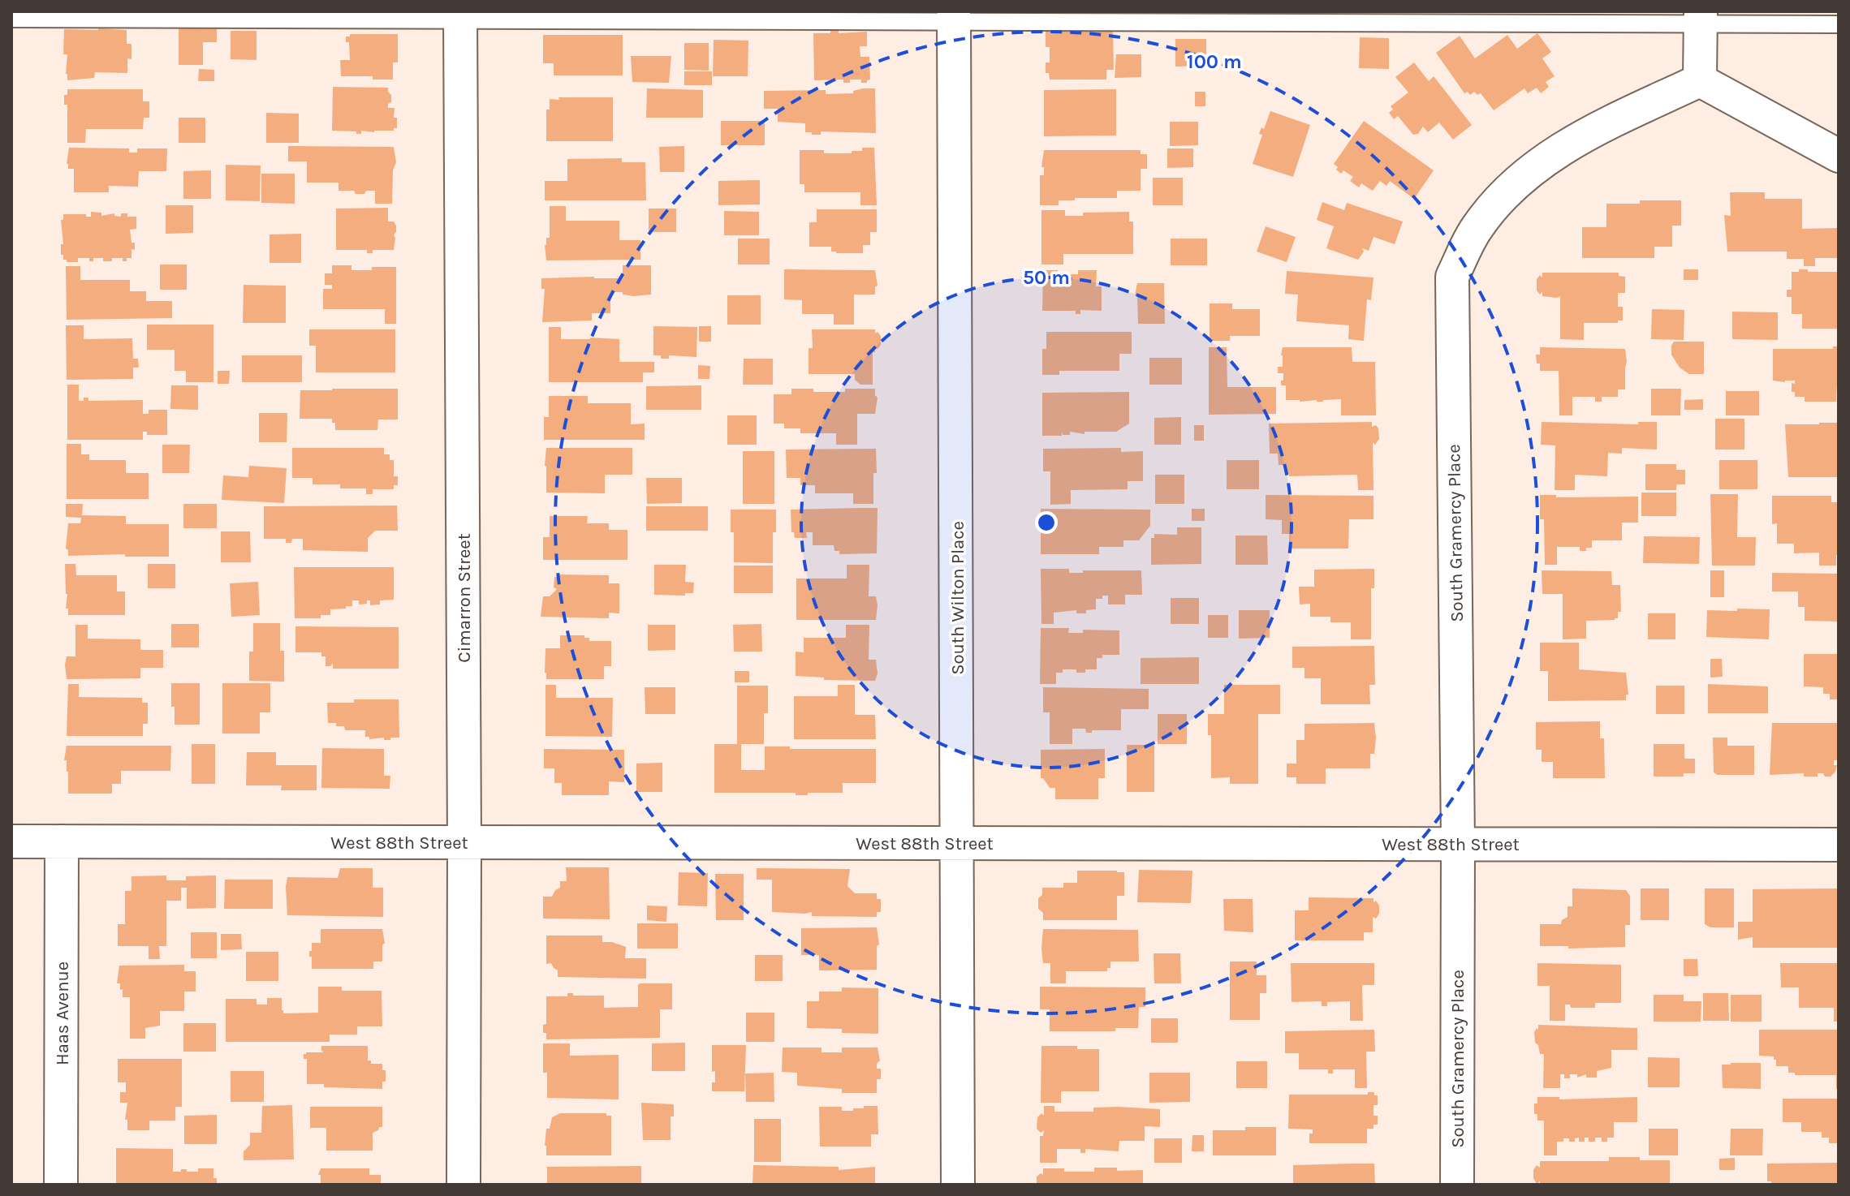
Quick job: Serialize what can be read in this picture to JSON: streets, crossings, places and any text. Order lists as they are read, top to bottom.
{
  "streets": {
    "street": [
      "South Gramercy Place",
      "Cimarron Street",
      "South Wilton Place",
      "West 88th Street",
      "Haas Avenue"
    ]
  },
  "crossings": [
    ["South Gramercy Place", "West 88th Street"],
    ["Cimarron Street", "West 88th Street"],
    ["South Wilton Place", "West 88th Street"],
    ["West 88th Street", "Haas Avenue"]
  ],
  "rings": ["100 m", "50 m"]
}
